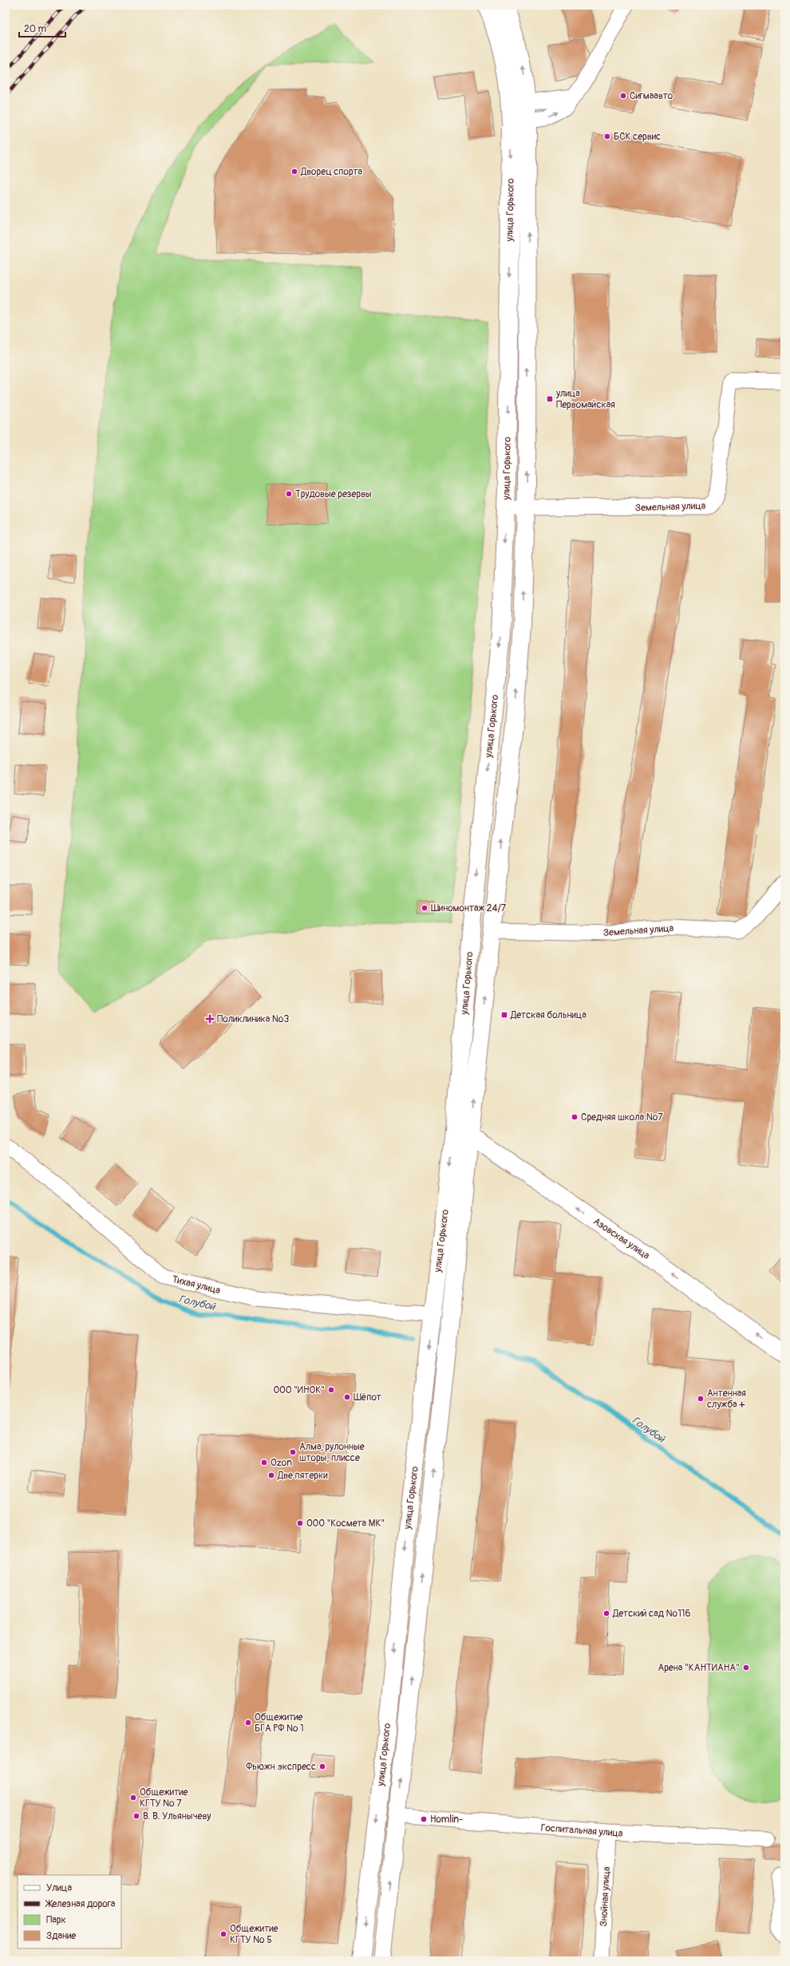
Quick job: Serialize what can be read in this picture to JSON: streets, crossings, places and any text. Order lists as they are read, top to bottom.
{
  "streets": {
    "main road": ["улица Горького", "Азовская улица"],
    "street": [
      "Земельная улица",
      "Тихая улица",
      "Госпитальная улица",
      "Знойная улица"
    ]
  },
  "crossings": [
    ["улица Горького", "Земельная улица"],
    ["улица Горького", "Азовская улица"],
    ["улица Горького", "Тихая улица"],
    ["улица Горького", "Госпитальная улица"],
    ["Госпитальная улица", "Знойная улица"]
  ],
  "one_way": ["Азовская улица"],
  "water": ["Голубой"],
  "places": {
    "other": [
      "Сигмаавто",
      "БСК сервис",
      "Дворец спорта",
      "Трудовые резервы",
      "Шиномонтаж 24/7",
      "Средняя школа №7",
      "ООО \"ИНОК\"",
      "Шёпот",
      "Антенная служба +",
      "Алма, рулонные шторы, плиссе",
      "Ozon",
      "Две пятерки",
      "ООО \"Космета МК\"",
      "Детский сад №116",
      "Арена \"КАНТИАНА\"",
      "Общежитие БГА РФ № 1",
      "Фьюжн экспресс",
      "Общежитие КГТУ № 7",
      "В. В. Ульянычеву",
      "Homlin-",
      "Общежитие КГТУ № 5"
    ],
    "transit": ["улица Первомайская", "Детская больница"],
    "health": ["Поликлиника №3"]
  },
  "legend": [
    "Улица",
    "Железная дорога",
    "Парк",
    "Здание"
  ],
  "scale_bar": "20 m"
}
